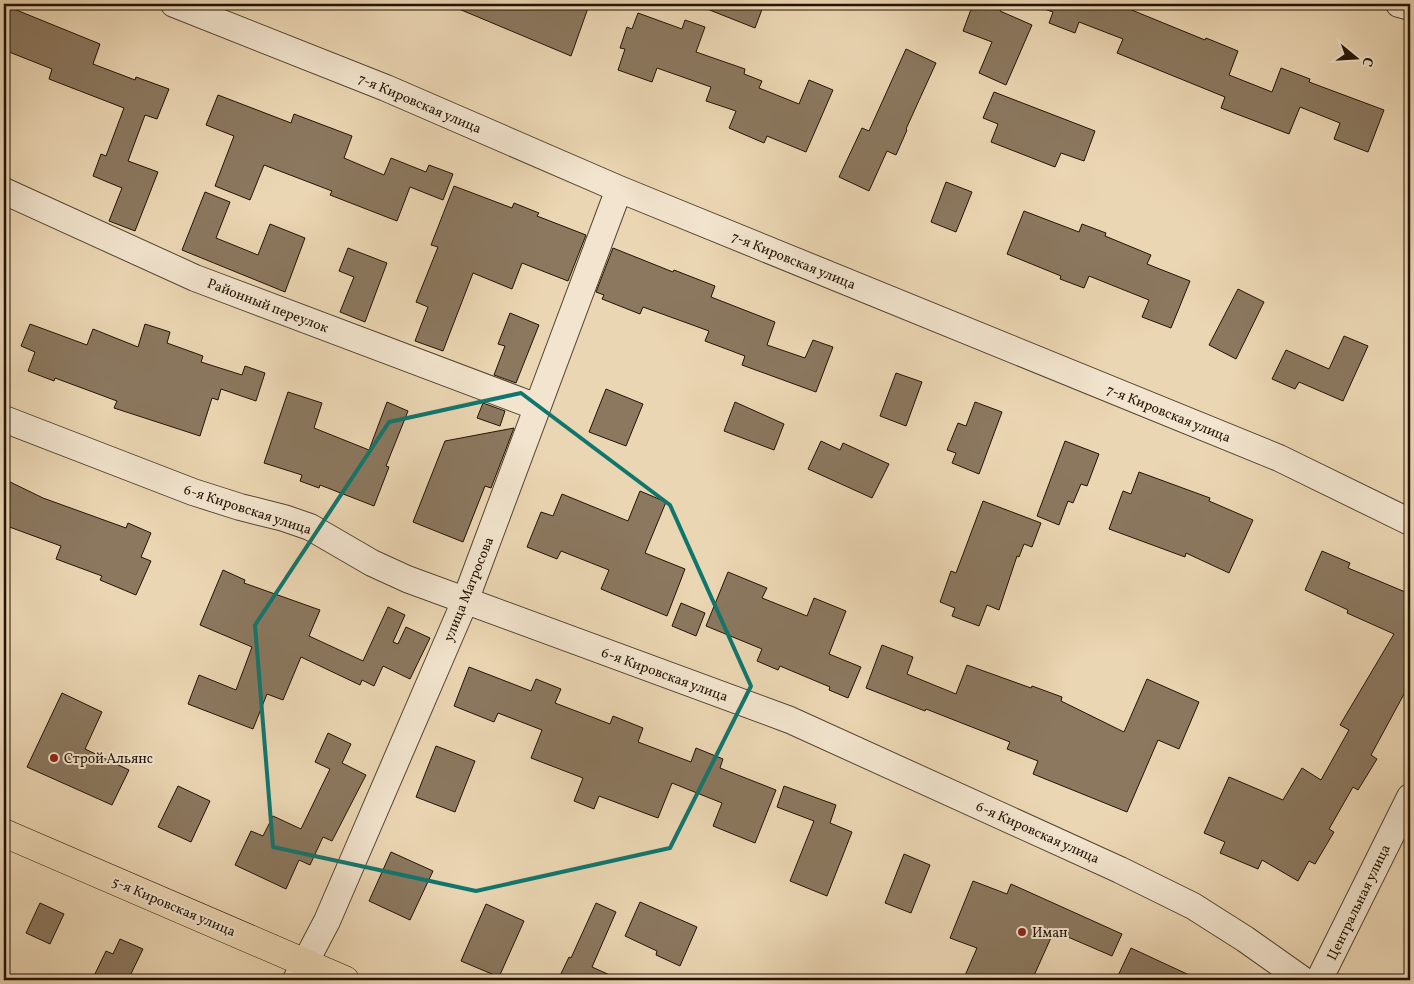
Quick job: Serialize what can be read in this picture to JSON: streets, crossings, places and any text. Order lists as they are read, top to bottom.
{
  "streets": {
    "main road": ["5-я Кировская улица"],
    "street": [
      "7-я Кировская улица",
      "Районный переулок",
      "6-я Кировская улица",
      "улица Матросова",
      "Центральная улица"
    ]
  },
  "crossings": [
    ["7-я Кировская улица", "улица Матросова"],
    ["Районный переулок", "улица Матросова"],
    ["6-я Кировская улица", "улица Матросова"],
    ["улица Матросова", "5-я Кировская улица"]
  ],
  "places": ["Строй Альянс", "Иман"],
  "north": "right"
}
